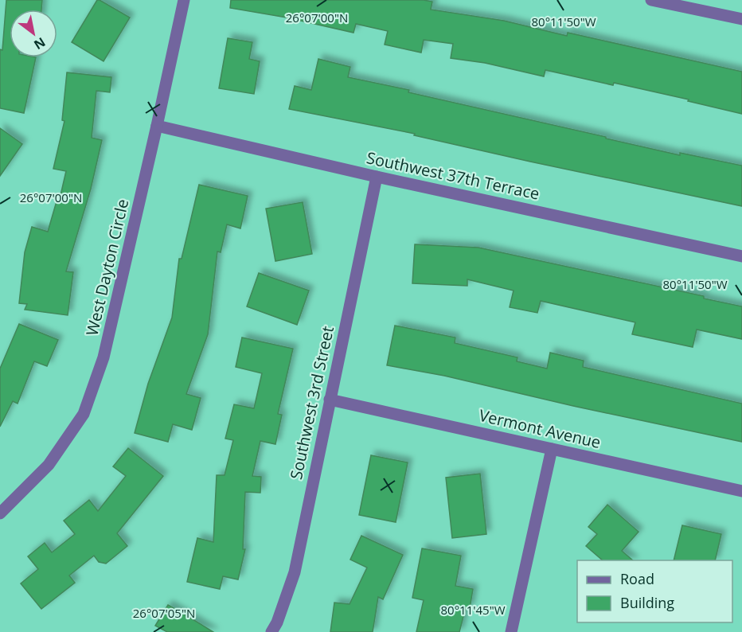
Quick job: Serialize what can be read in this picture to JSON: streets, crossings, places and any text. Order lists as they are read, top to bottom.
{
  "streets": {
    "street": [
      "Southwest 37th Terrace",
      "West Dayton Circle",
      "Southwest 3rd Street",
      "Vermont Avenue"
    ]
  },
  "crossings": [
    ["Southwest 37th Terrace", "West Dayton Circle"],
    ["Southwest 37th Terrace", "Southwest 3rd Street"],
    ["Southwest 3rd Street", "Vermont Avenue"]
  ],
  "legend": ["Road", "Building"],
  "north": "bottom right",
  "coordinates": [
    "26°07'00\"N",
    "80°11'50\"W",
    "80°11'45\"W",
    "26°07'05\"N"
  ]
}
